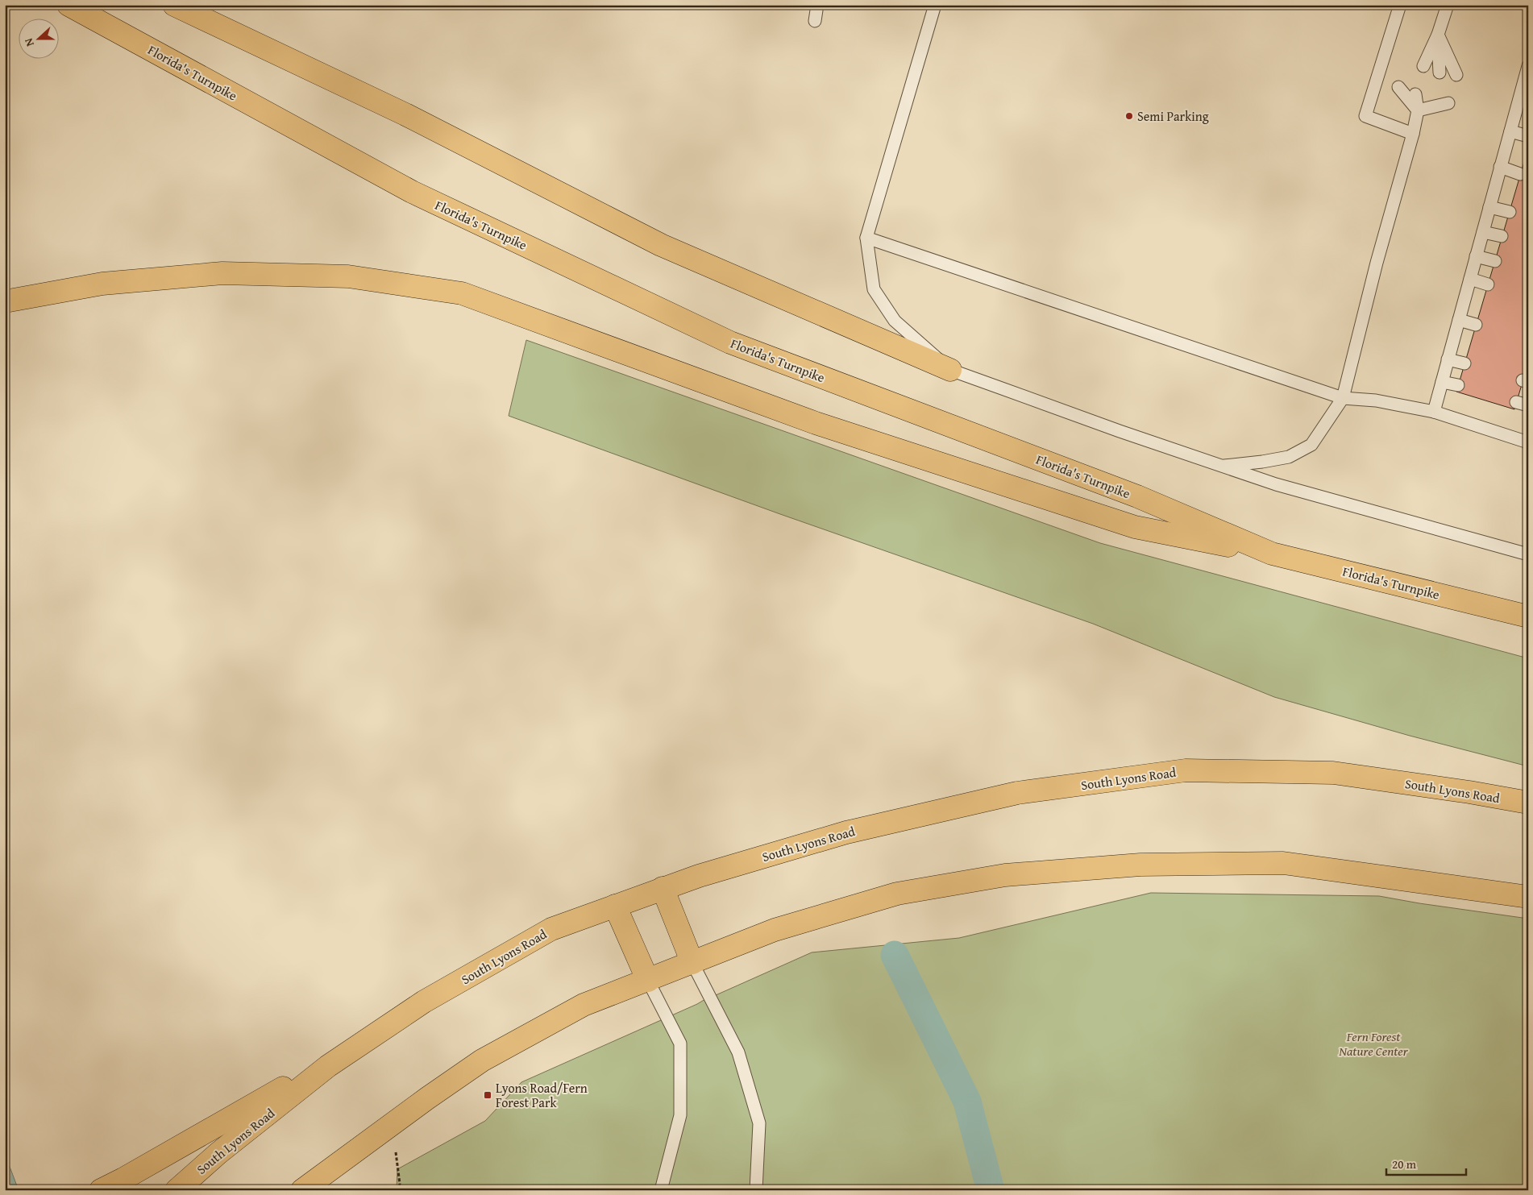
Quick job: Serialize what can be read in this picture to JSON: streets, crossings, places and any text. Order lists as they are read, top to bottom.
{
  "streets": {
    "main road": ["Florida's Turnpike", "South Lyons Road"]
  },
  "parks": ["Fern Forest Nature Center"],
  "places": {
    "other": ["Semi Parking"],
    "transit": ["Lyons Road/Fern Forest Park"]
  },
  "scale_bar": "20 m",
  "north": "left"
}
